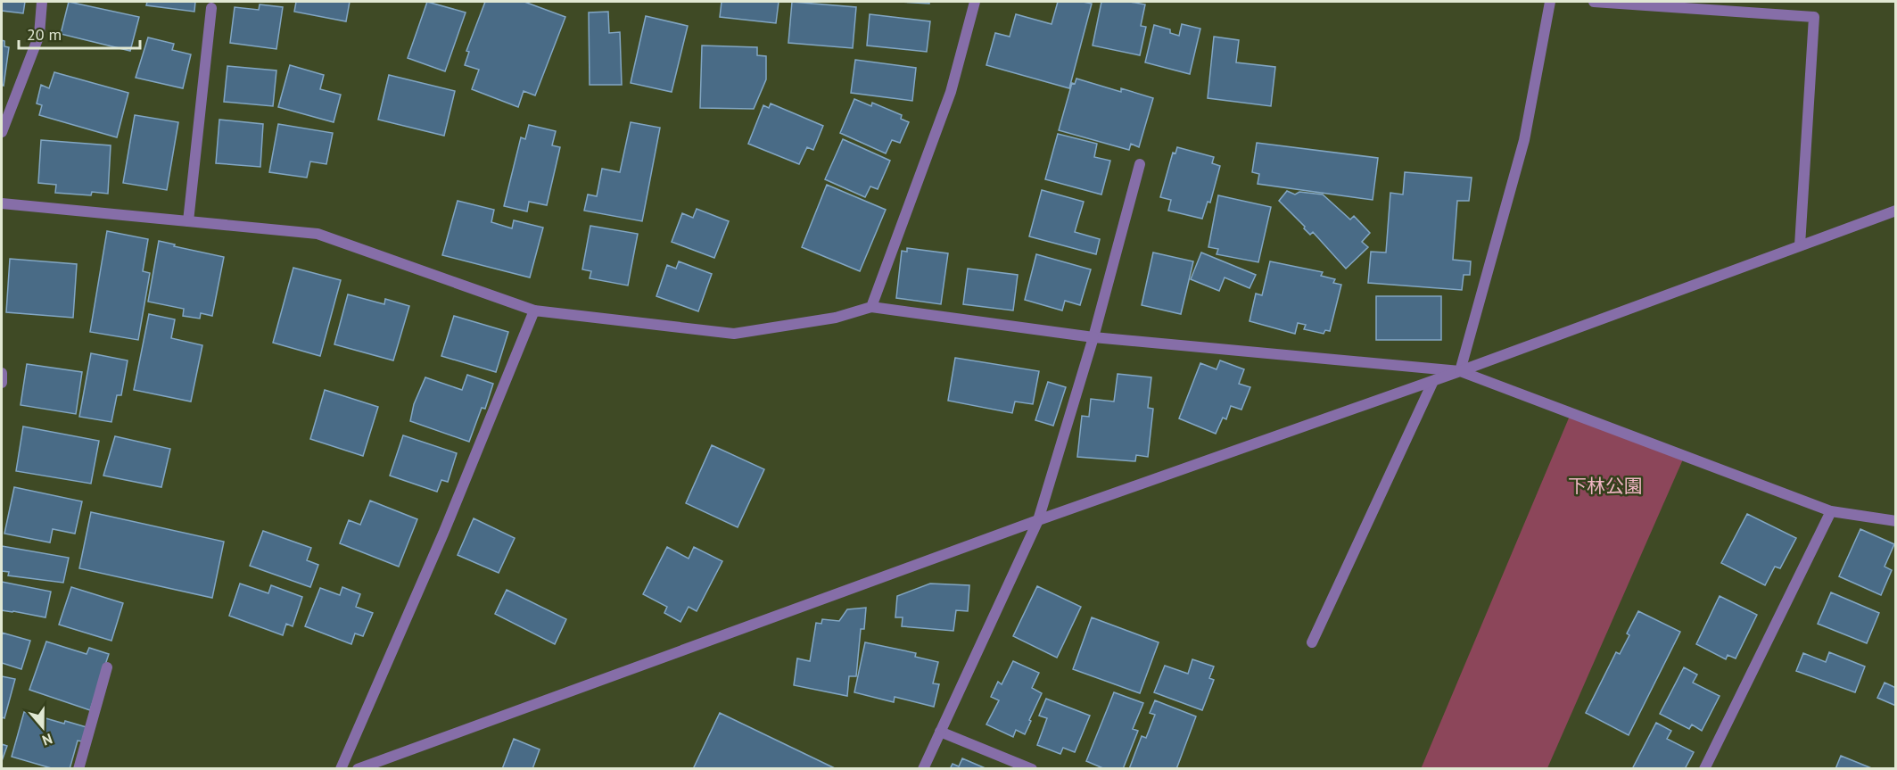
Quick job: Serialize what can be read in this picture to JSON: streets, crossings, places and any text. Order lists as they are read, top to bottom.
{
  "parks": ["下林公園"],
  "scale_bar": "20 m",
  "north": "bottom"
}
